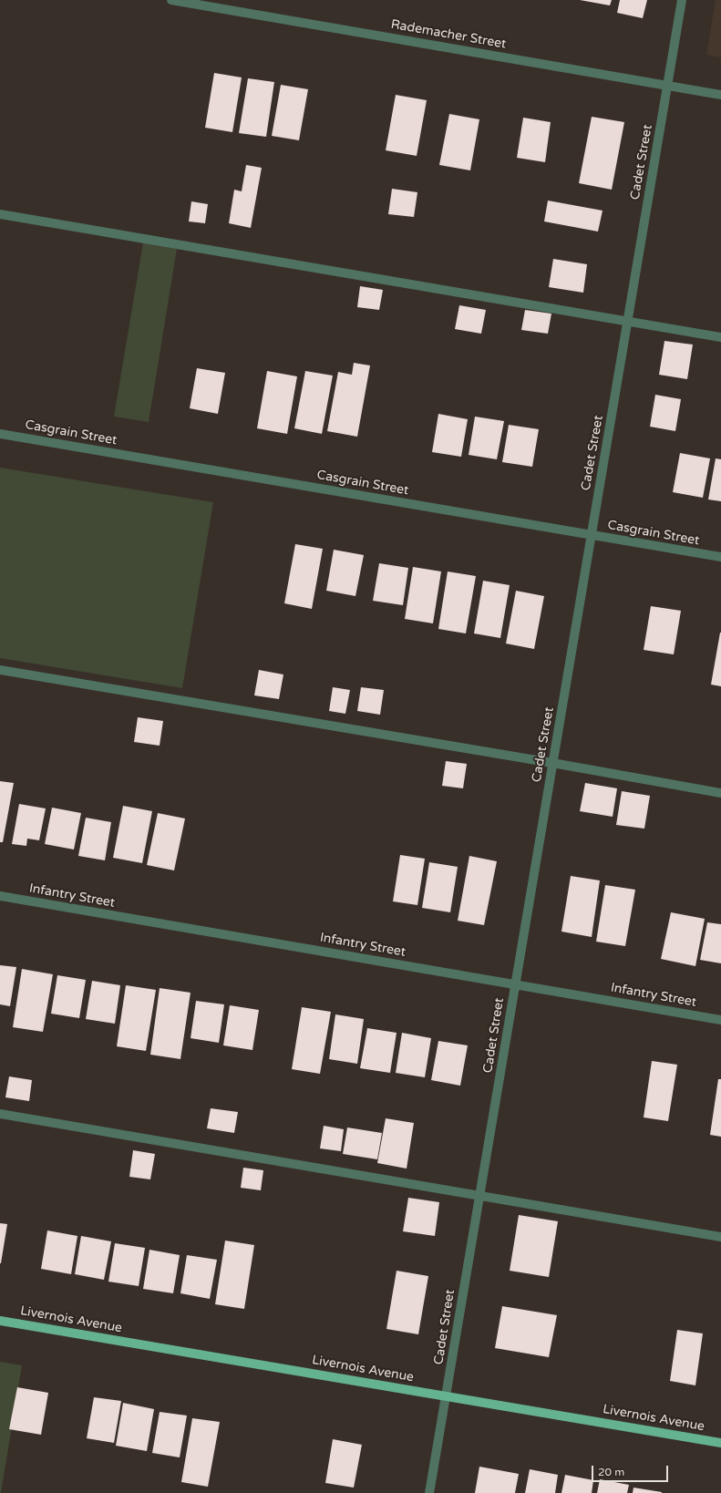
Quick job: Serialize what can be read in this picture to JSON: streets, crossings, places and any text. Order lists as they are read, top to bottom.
{
  "streets": {
    "main road": ["Livernois Avenue"],
    "street": [
      "Rademacher Street",
      "Cadet Street",
      "Casgrain Street",
      "Infantry Street"
    ]
  },
  "crossings": [
    ["Rademacher Street", "Cadet Street"],
    ["Cadet Street", "Casgrain Street"],
    ["Cadet Street", "Infantry Street"],
    ["Cadet Street", "Livernois Avenue"]
  ],
  "scale_bar": "20 m"
}
